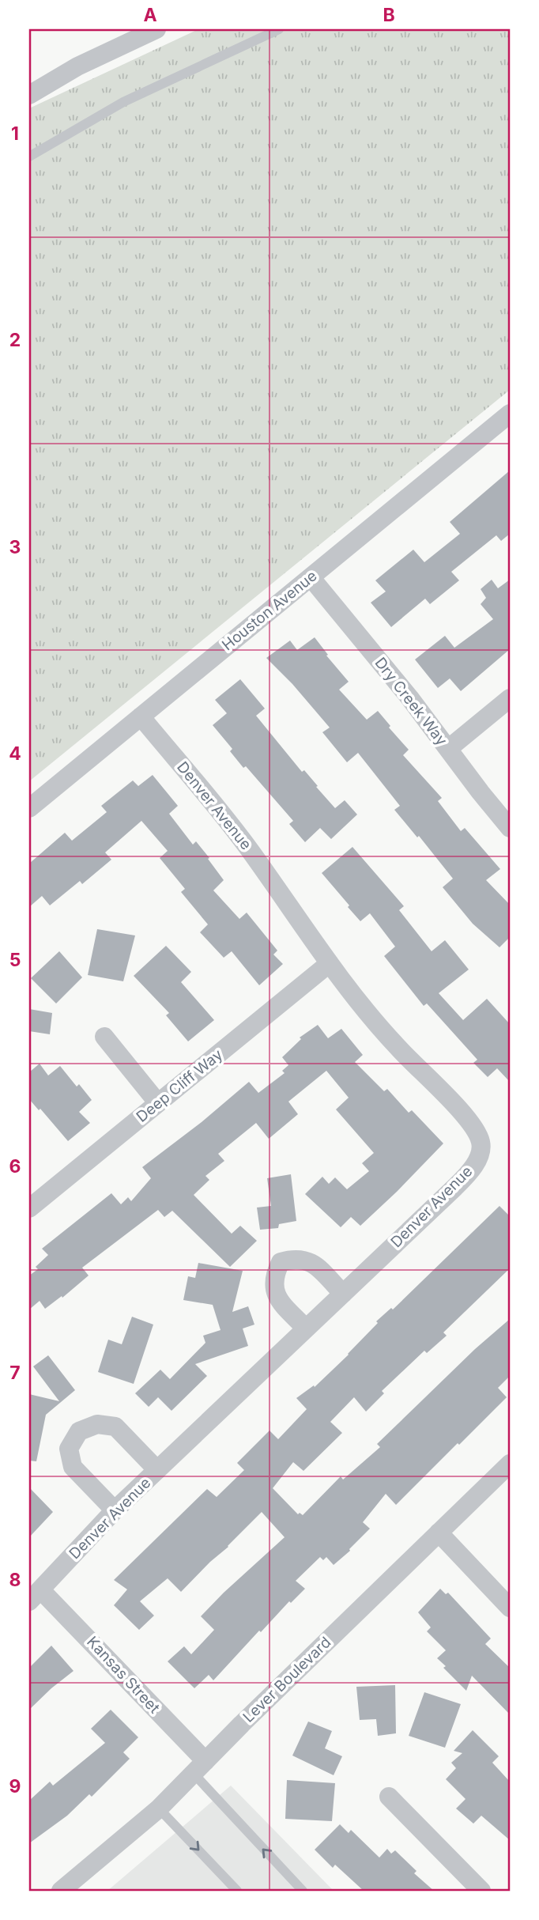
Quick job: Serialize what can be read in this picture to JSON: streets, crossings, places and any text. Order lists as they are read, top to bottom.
{
  "streets": {
    "street": [
      "Houston Avenue",
      "Dry Creek Way",
      "Denver Avenue",
      "Deep Cliff Way",
      "Kansas Street",
      "Lever Boulevard"
    ]
  },
  "crossings": [
    ["Houston Avenue", "Dry Creek Way"],
    ["Houston Avenue", "Denver Avenue"],
    ["Denver Avenue", "Deep Cliff Way"],
    ["Denver Avenue", "Kansas Street"],
    ["Kansas Street", "Lever Boulevard"]
  ],
  "grid": {
    "columns": ["A", "B"],
    "rows": [
      "1",
      "2",
      "3",
      "4",
      "5",
      "6",
      "7",
      "8",
      "9"
    ]
  }
}
